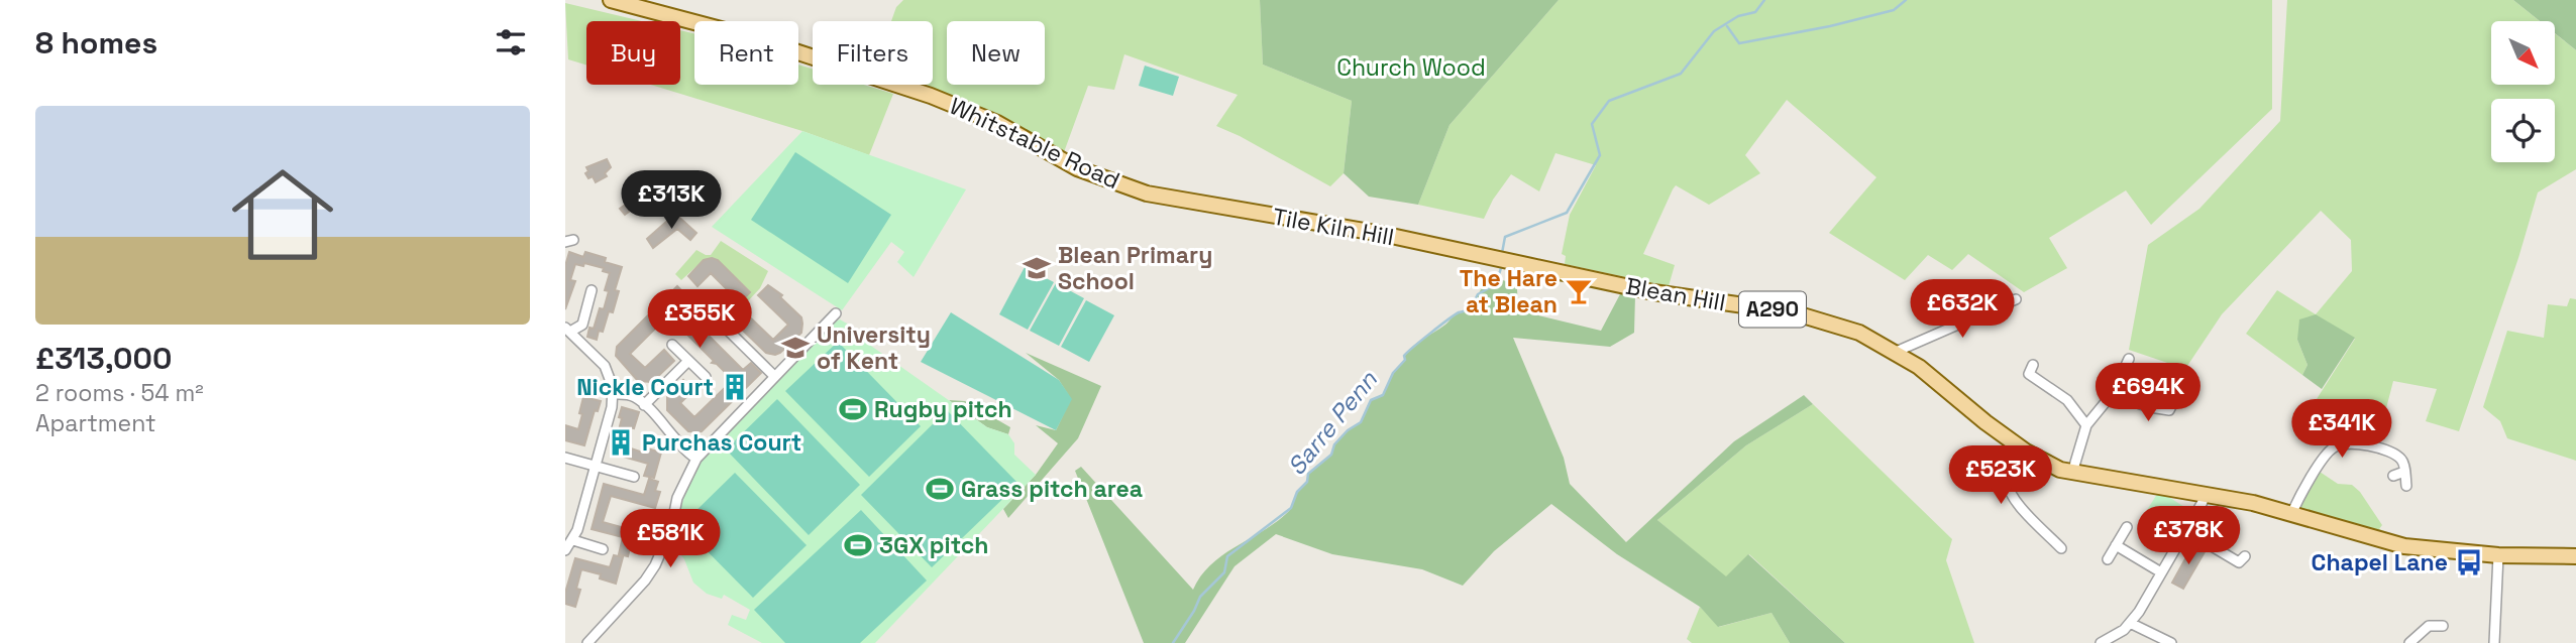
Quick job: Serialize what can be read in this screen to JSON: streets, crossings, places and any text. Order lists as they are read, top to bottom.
{
  "streets": {
    "main road": [
      "Whitstable Road",
      "Tile Kiln Hill",
      "Blean Hill",
      "A290"
    ]
  },
  "crossings": [
    ["Whitstable Road", "Tile Kiln Hill"],
    ["Tile Kiln Hill", "Blean Hill"],
    ["Blean Hill", "A290"]
  ],
  "water": ["Sarre Penn"],
  "parks": ["Church Wood"],
  "places": {
    "school or university": ["Blean Primary School", "University of Kent"],
    "bar": ["The Hare at Blean"],
    "building": ["Nickle Court", "Purchas Court"],
    "sports": ["Rugby pitch", "Grass pitch area", "3GX pitch"],
    "bus stop": ["Chapel Lane"]
  },
  "north": "bottom right",
  "page": {
    "heading": "8 homes",
    "chip": [
      "Buy",
      "Rent",
      "Filters",
      "New"
    ],
    "list": [
      {
        "name": "£313,000",
        "note": "2 rooms · 54 m² · Apartment"
      }
    ],
    "price": [
      "£313K",
      "£632K",
      "£355K",
      "£694K",
      "£341K",
      "£523K",
      "£378K",
      "£581K"
    ]
  }
}
